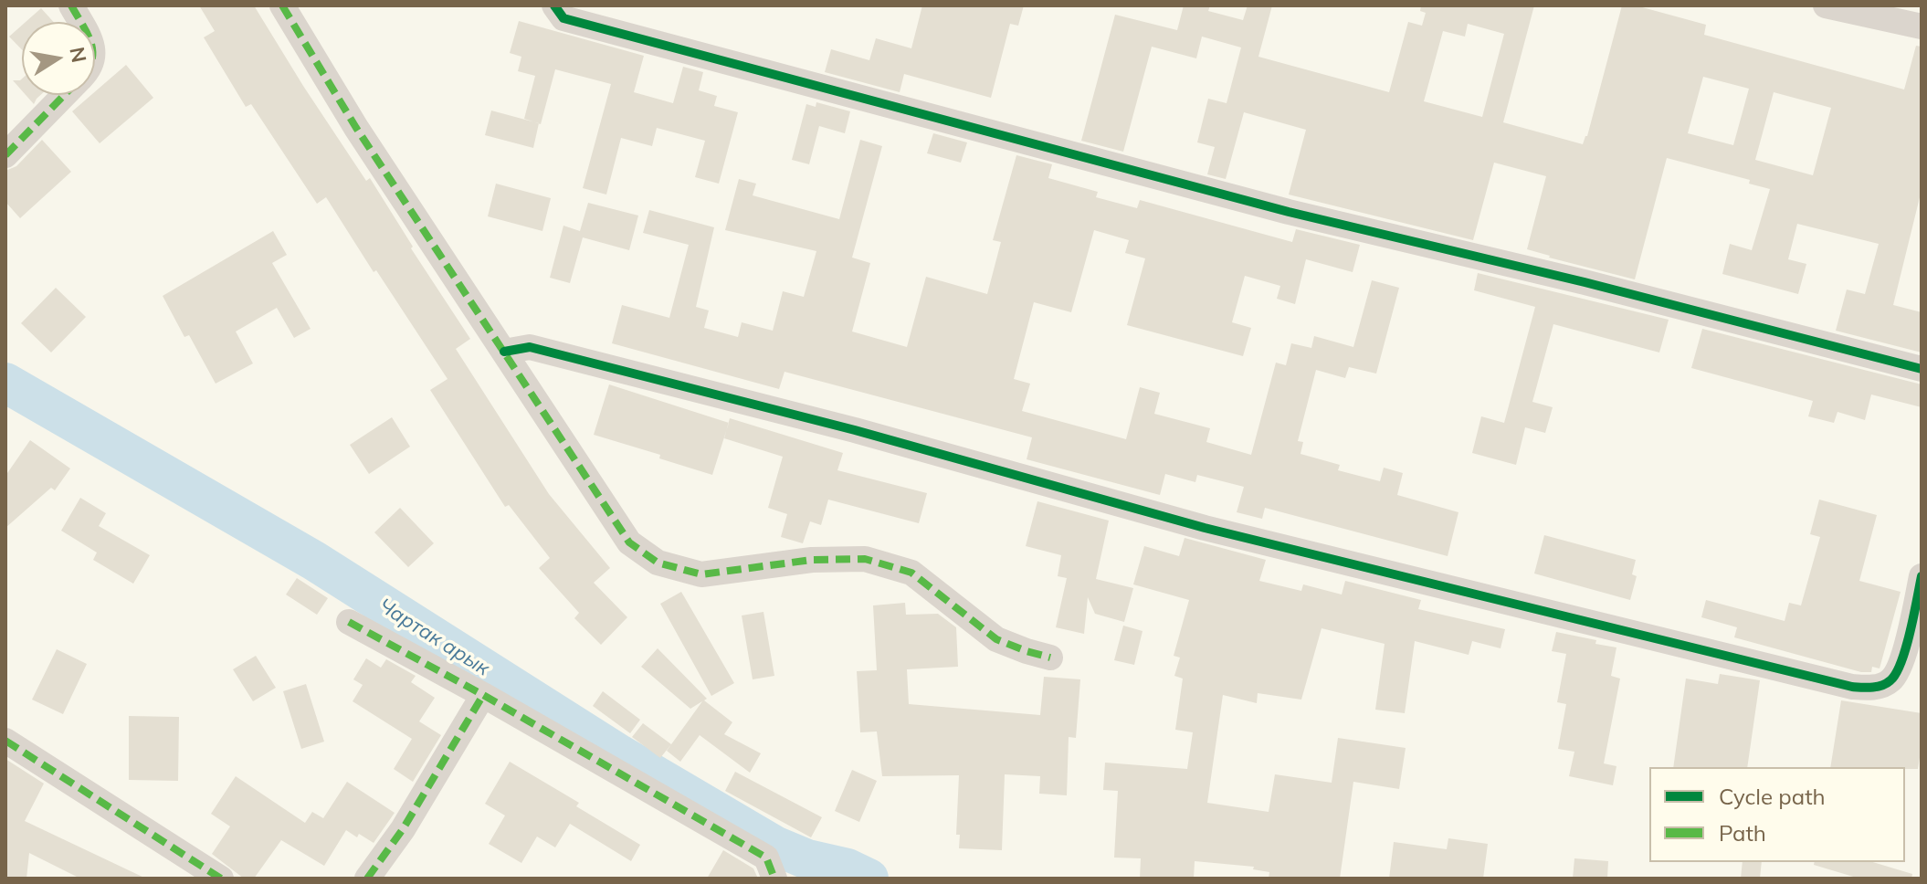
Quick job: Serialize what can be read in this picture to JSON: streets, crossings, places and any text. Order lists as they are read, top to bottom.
{
  "water": ["Чартак арык"],
  "legend": ["Cycle path", "Path"],
  "north": "right"
}
